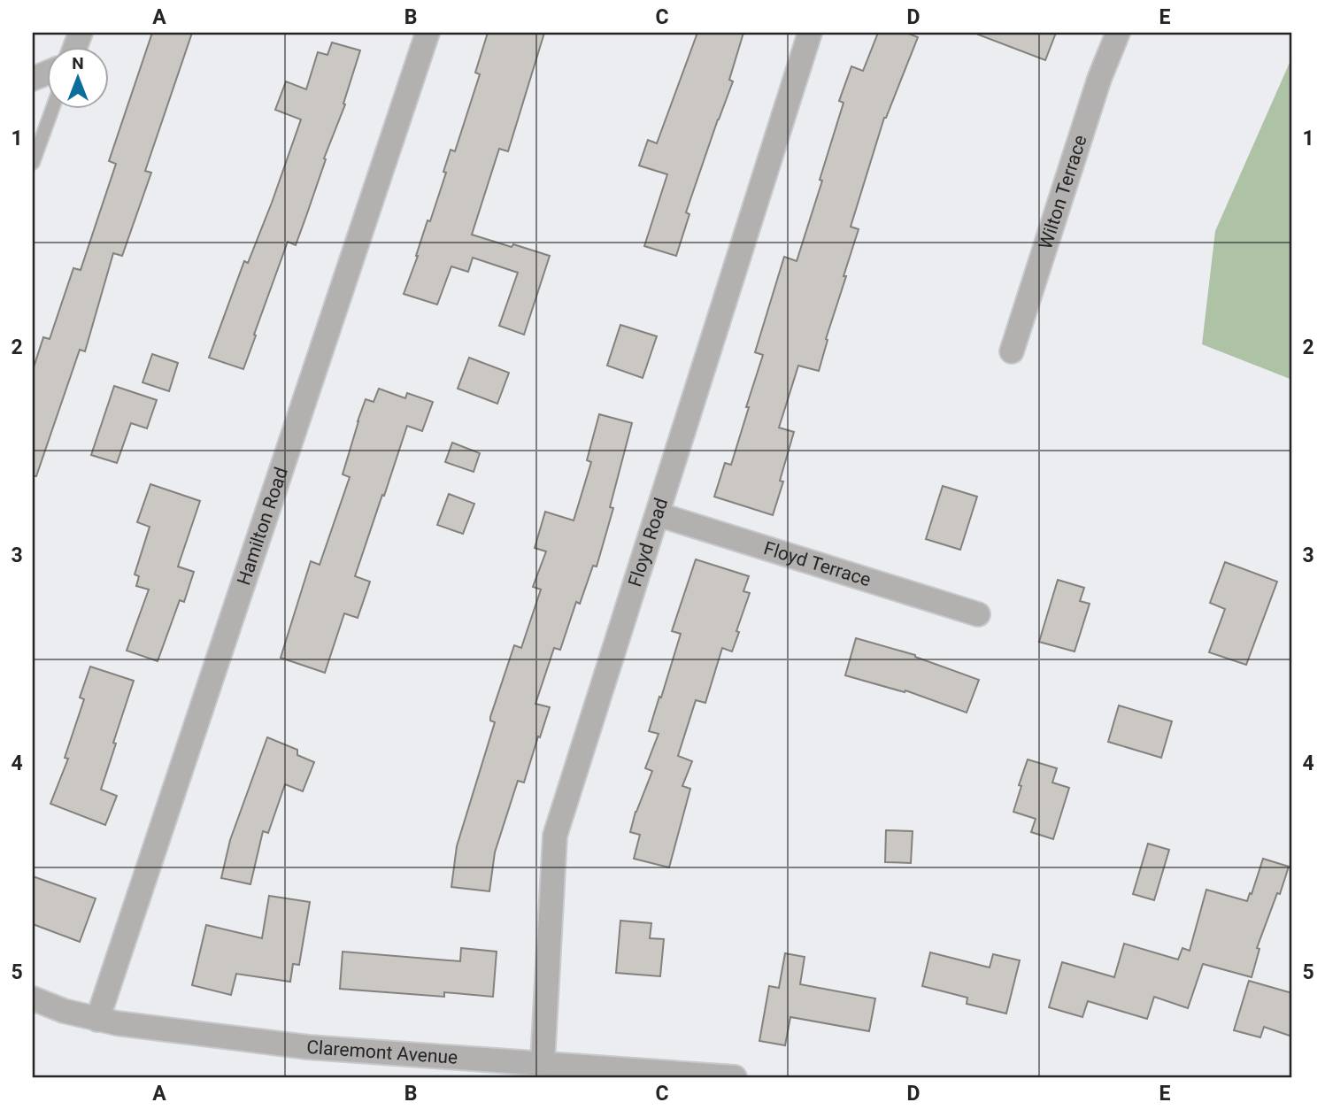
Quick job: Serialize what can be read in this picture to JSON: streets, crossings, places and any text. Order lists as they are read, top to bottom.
{
  "streets": {
    "street": [
      "Wilton Terrace",
      "Hamilton Road",
      "Floyd Road",
      "Floyd Terrace",
      "Claremont Avenue"
    ]
  },
  "crossings": [
    ["Hamilton Road", "Claremont Avenue"],
    ["Floyd Road", "Floyd Terrace"],
    ["Floyd Road", "Claremont Avenue"]
  ],
  "north": "top",
  "grid": {
    "columns": [
      "A",
      "B",
      "C",
      "D",
      "E"
    ],
    "rows": [
      "1",
      "2",
      "3",
      "4",
      "5"
    ]
  }
}
